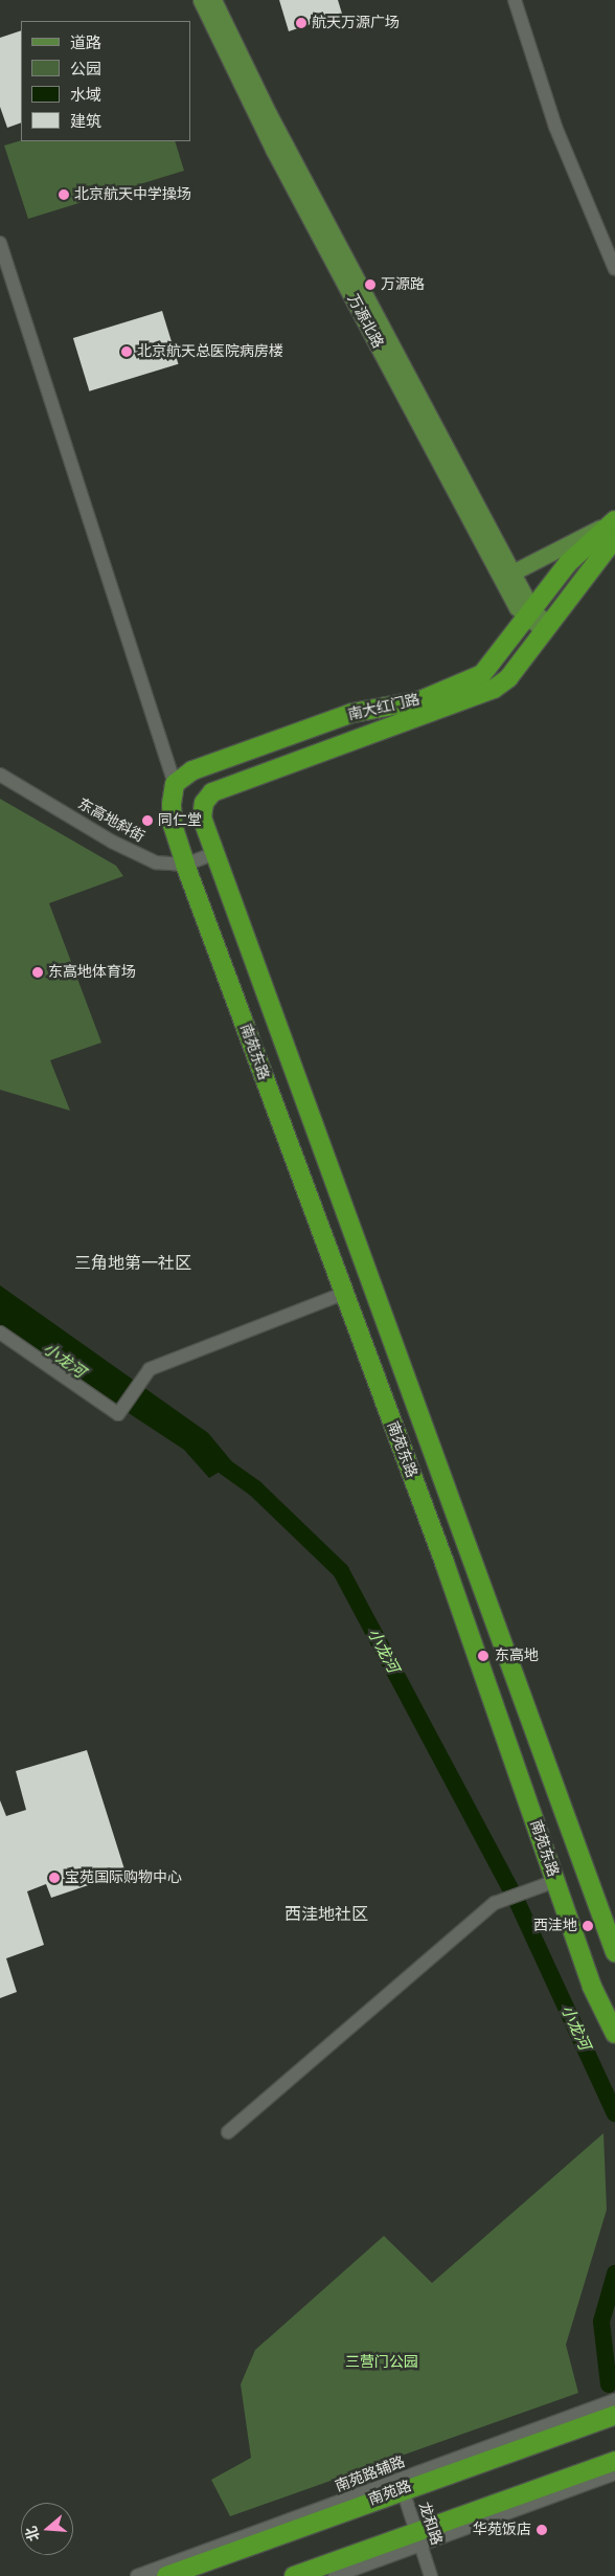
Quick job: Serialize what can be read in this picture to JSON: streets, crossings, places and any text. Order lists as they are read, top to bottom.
{
  "streets": {
    "highway": ["南大红门路", "南苑东路", "南苑路"],
    "main road": ["万源北路"],
    "street": ["东高地斜街", "南苑路辅路", "龙和路"]
  },
  "crossings": [
    ["万源北路", "南大红门路"],
    ["南大红门路", "东高地斜街"],
    ["南大红门路", "南苑东路"],
    ["东高地斜街", "南苑东路"],
    ["南苑路辅路", "南苑路"],
    ["南苑路辅路", "龙和路"],
    ["南苑路", "龙和路"]
  ],
  "districts": ["三角地第一社区", "西洼地社区"],
  "water": ["小龙河"],
  "parks": ["三营门公园"],
  "places": [
    "航天万源广场",
    "北京航天中学操场",
    "万源路",
    "北京航天总医院病房楼",
    "同仁堂",
    "东高地体育场",
    "东高地",
    "宝苑国际购物中心",
    "西洼地",
    "华苑饭店"
  ],
  "legend": [
    "道路",
    "公园",
    "水域",
    "建筑"
  ],
  "north": "left"
}
